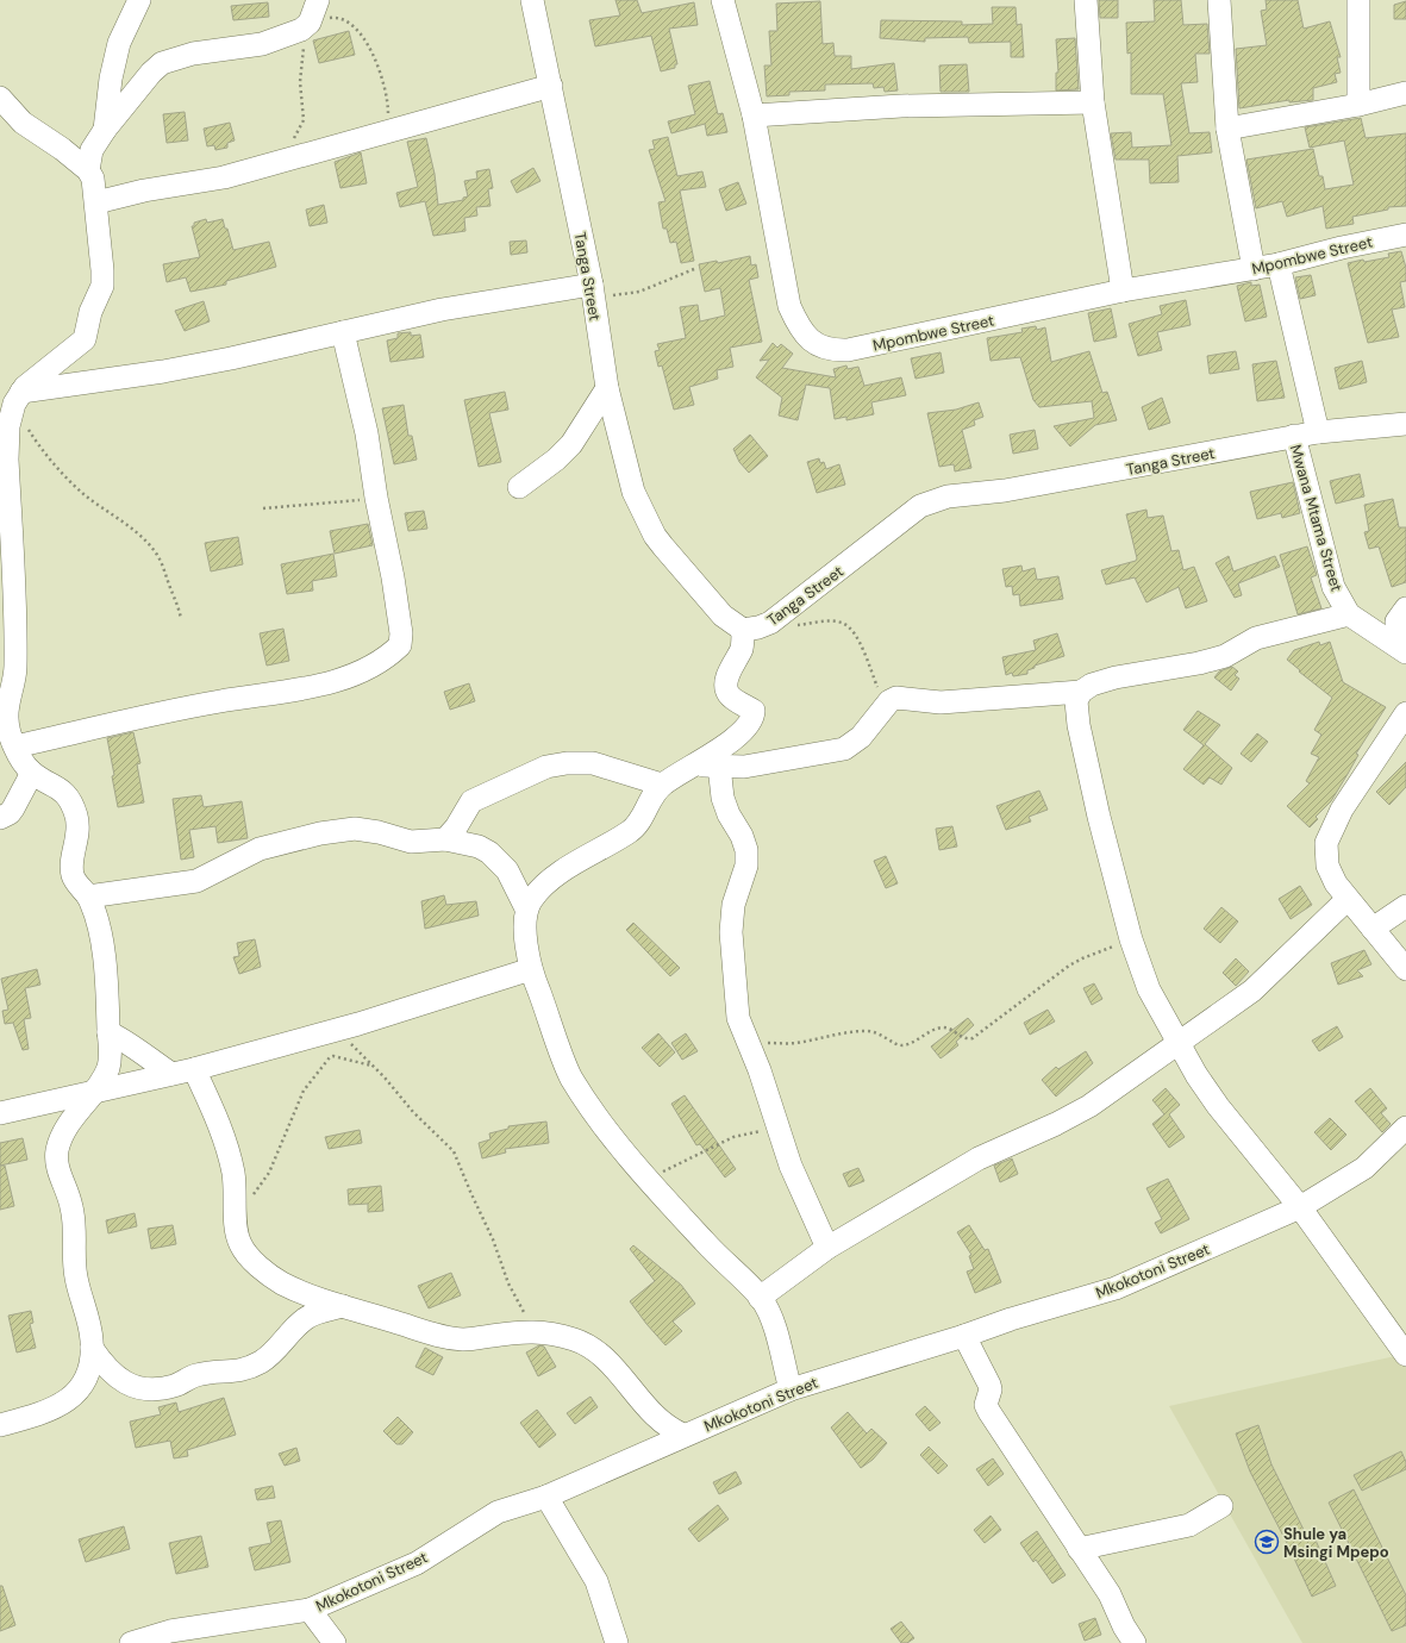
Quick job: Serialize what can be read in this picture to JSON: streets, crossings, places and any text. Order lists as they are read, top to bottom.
{
  "streets": {
    "street": [
      "Mpombwe Street",
      "Tanga Street",
      "Mwana Mtama Street",
      "Mkokotoni Street"
    ]
  },
  "crossings": [
    ["Tanga Street", "Mwana Mtama Street"]
  ],
  "places": {
    "school or university": ["Shule ya Msingi Mpepo"]
  }
}
